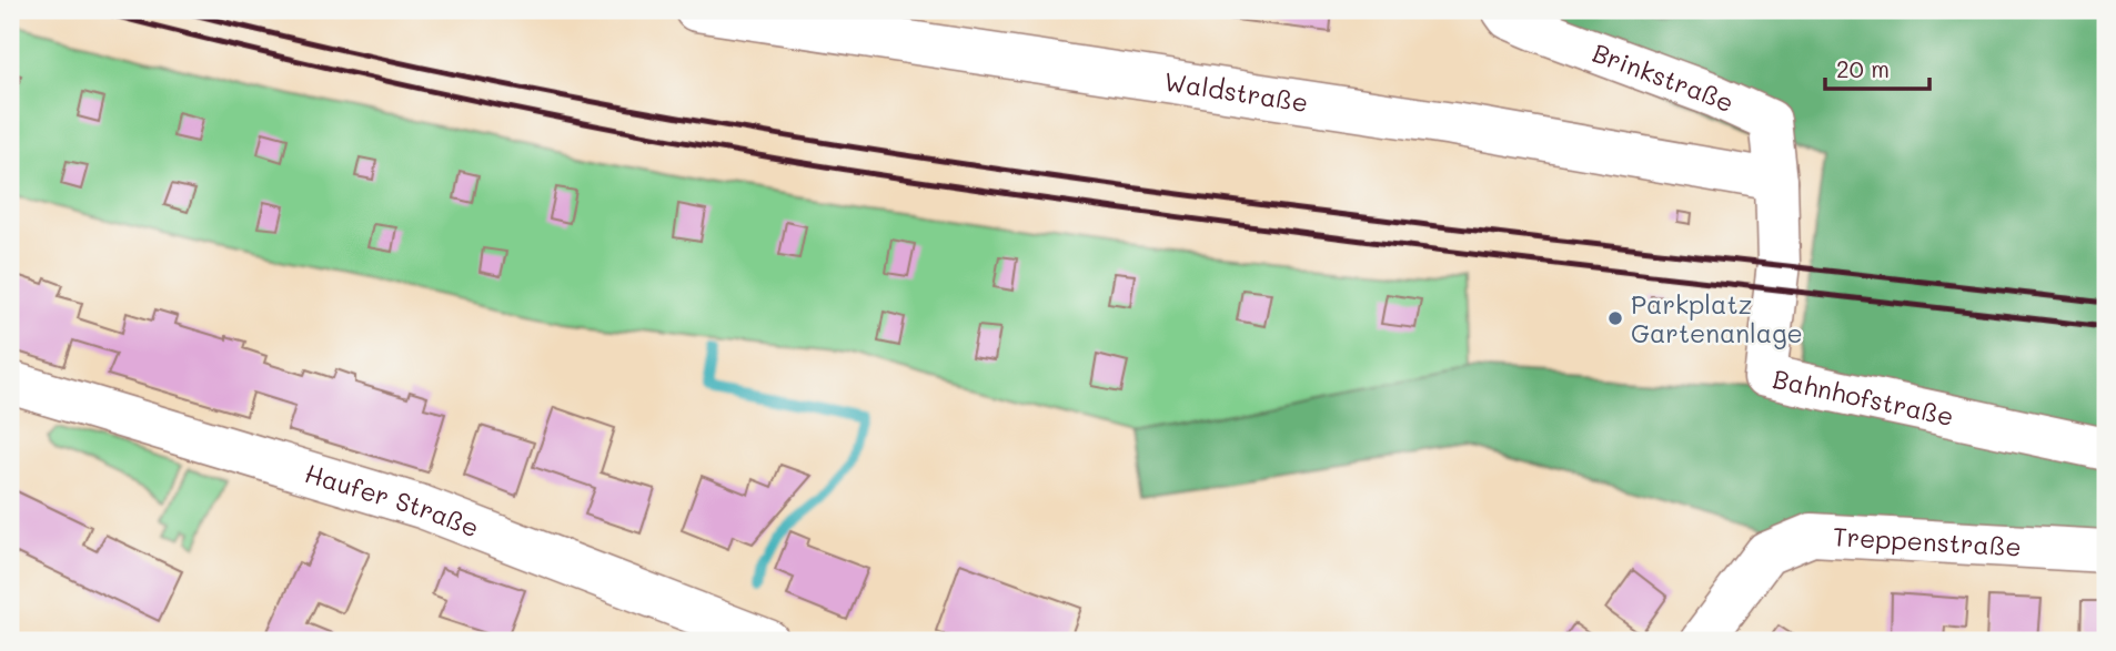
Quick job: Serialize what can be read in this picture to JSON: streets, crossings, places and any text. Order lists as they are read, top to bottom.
{
  "streets": {
    "street": [
      "Brinkstraße",
      "Waldstraße",
      "Bahnhofstraße",
      "Haufer Straße",
      "Treppenstraße"
    ]
  },
  "crossings": [
    ["Brinkstraße", "Waldstraße"],
    ["Brinkstraße", "Bahnhofstraße"],
    ["Waldstraße", "Bahnhofstraße"]
  ],
  "places": ["Parkplatz Gartenanlage"],
  "scale_bar": "20 m"
}
